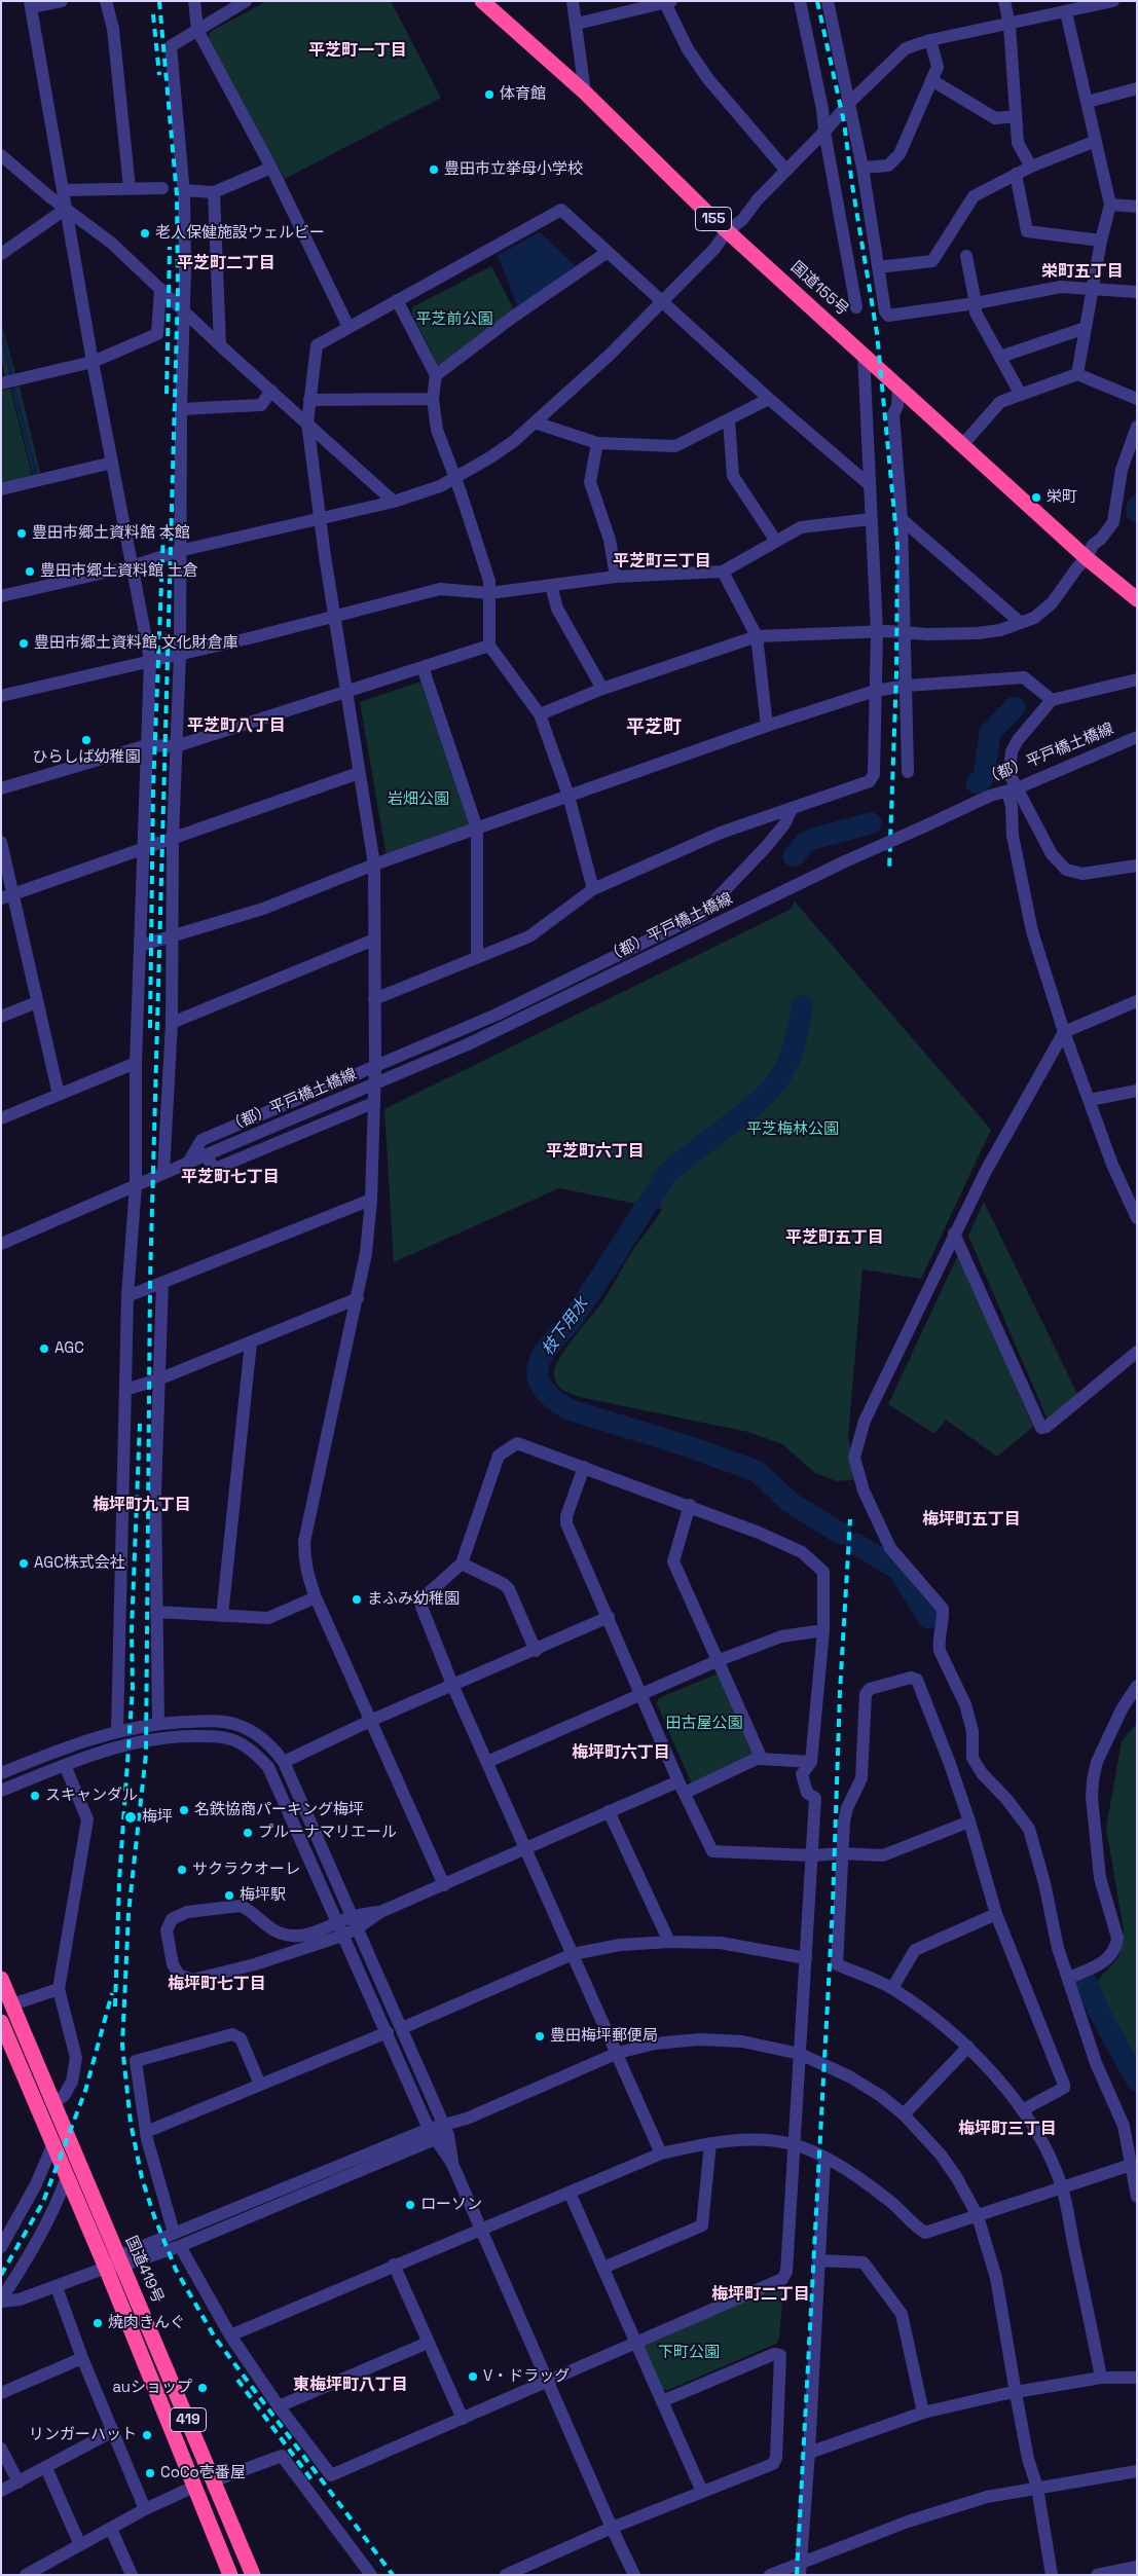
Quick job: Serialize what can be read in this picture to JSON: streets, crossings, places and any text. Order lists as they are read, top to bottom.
{
  "streets": {
    "highway": [
      "155",
      "国道155号",
      "国道419号",
      "419"
    ],
    "street": ["（都）平戸橋土橋線"]
  },
  "districts": [
    "平芝町一丁目",
    "平芝町二丁目",
    "栄町五丁目",
    "平芝町三丁目",
    "平芝町八丁目",
    "平芝町",
    "平芝町六丁目",
    "平芝町七丁目",
    "平芝町五丁目",
    "梅坪町九丁目",
    "梅坪町五丁目",
    "梅坪町六丁目",
    "梅坪町七丁目",
    "梅坪町三丁目",
    "梅坪町二丁目",
    "東梅坪町八丁目"
  ],
  "water": ["枝下用水"],
  "parks": [
    "平芝前公園",
    "岩畑公園",
    "平芝梅林公園",
    "田古屋公園",
    "下町公園"
  ],
  "places": [
    "体育館",
    "豊田市立挙母小学校",
    "老人保健施設ウェルビー",
    "栄町",
    "豊田市郷土資料館 本館",
    "豊田市郷土資料館 土倉",
    "豊田市郷土資料館 文化財倉庫",
    "ひらしば幼稚園",
    "AGC",
    "AGC株式会社",
    "まふみ幼稚園",
    "スキャンダル",
    "名鉄協商パーキング梅坪",
    "梅坪",
    "プルーナマリエール",
    "サクラクオーレ",
    "梅坪駅",
    "豊田梅坪郵便局",
    "ローソン",
    "焼肉きんぐ",
    "V・ドラッグ",
    "auショップ",
    "リンガーハット",
    "CoCo壱番屋"
  ]
}
